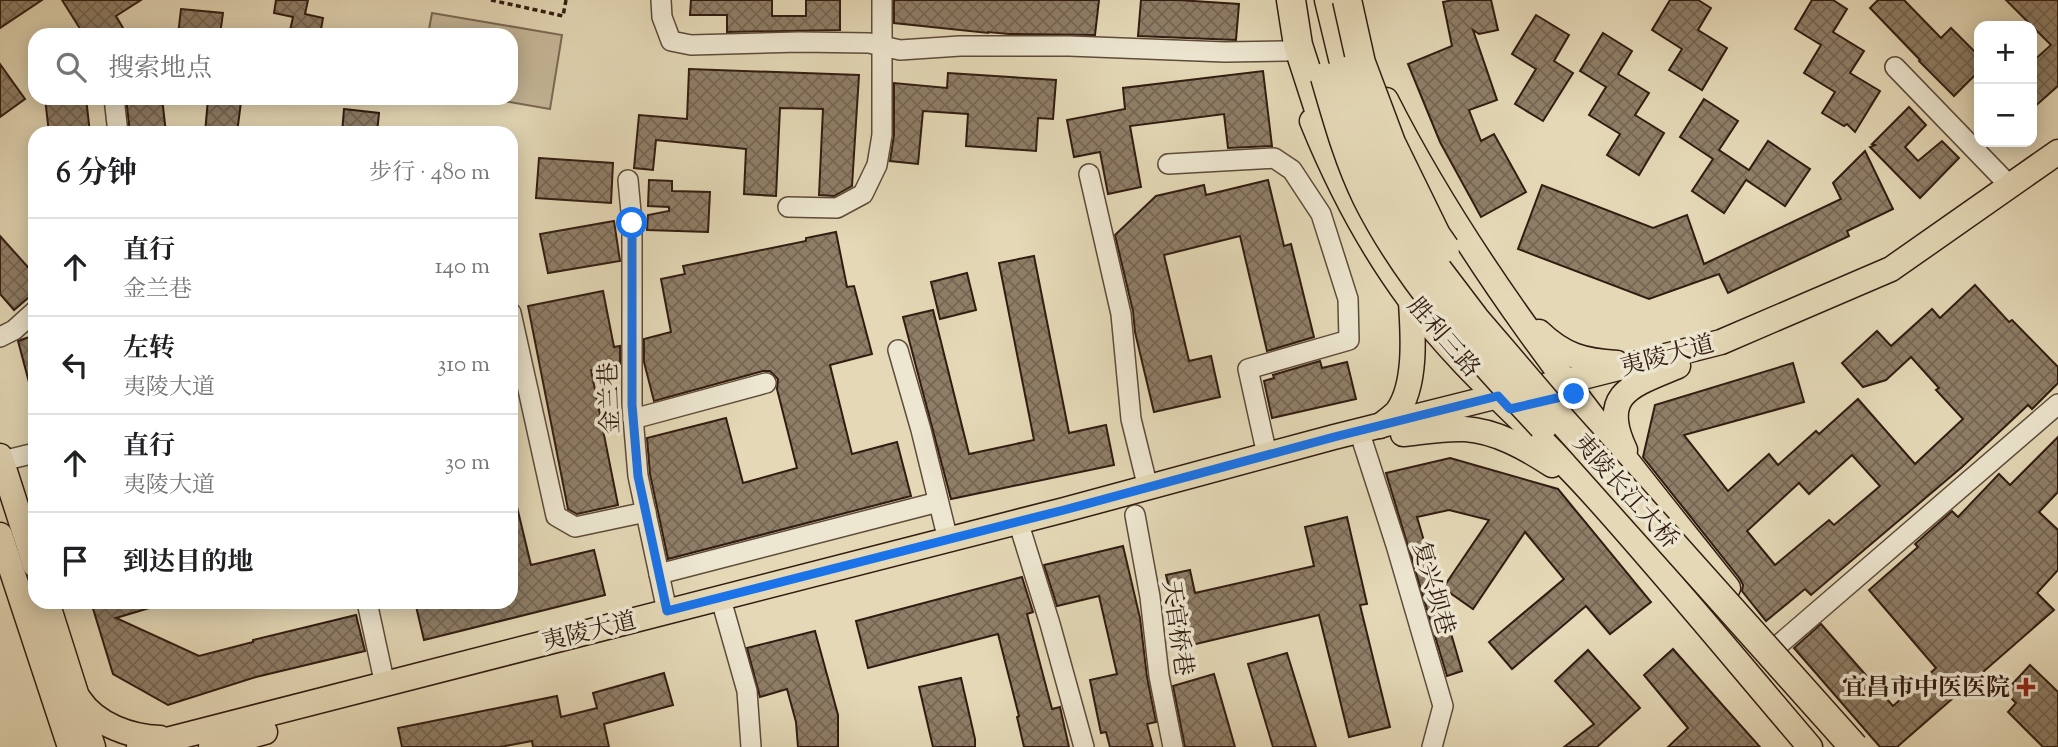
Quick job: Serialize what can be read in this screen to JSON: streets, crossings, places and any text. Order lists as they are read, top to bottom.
{
  "streets": {
    "highway": ["夷陵长江大桥"],
    "main road": ["胜利三路", "夷陵大道"],
    "street": ["金兰巷", "复兴坝巷", "天官桥巷"]
  },
  "crossings": [
    ["胜利三路", "夷陵大道"],
    ["夷陵大道", "金兰巷"],
    ["夷陵大道", "夷陵长江大桥"],
    ["夷陵大道", "复兴坝巷"]
  ],
  "places": {
    "health": ["宜昌市中医医院"]
  },
  "page": {
    "map_buttons": ["+", "−"],
    "search": "搜索地点",
    "heading": ["6 分钟", "步行 · 480 m"],
    "list": [
      ["直行", "金兰巷", "140 m"],
      ["左转", "夷陵大道", "310 m"],
      ["直行", "夷陵大道", "30 m"],
      "到达目的地"
    ]
  }
}
